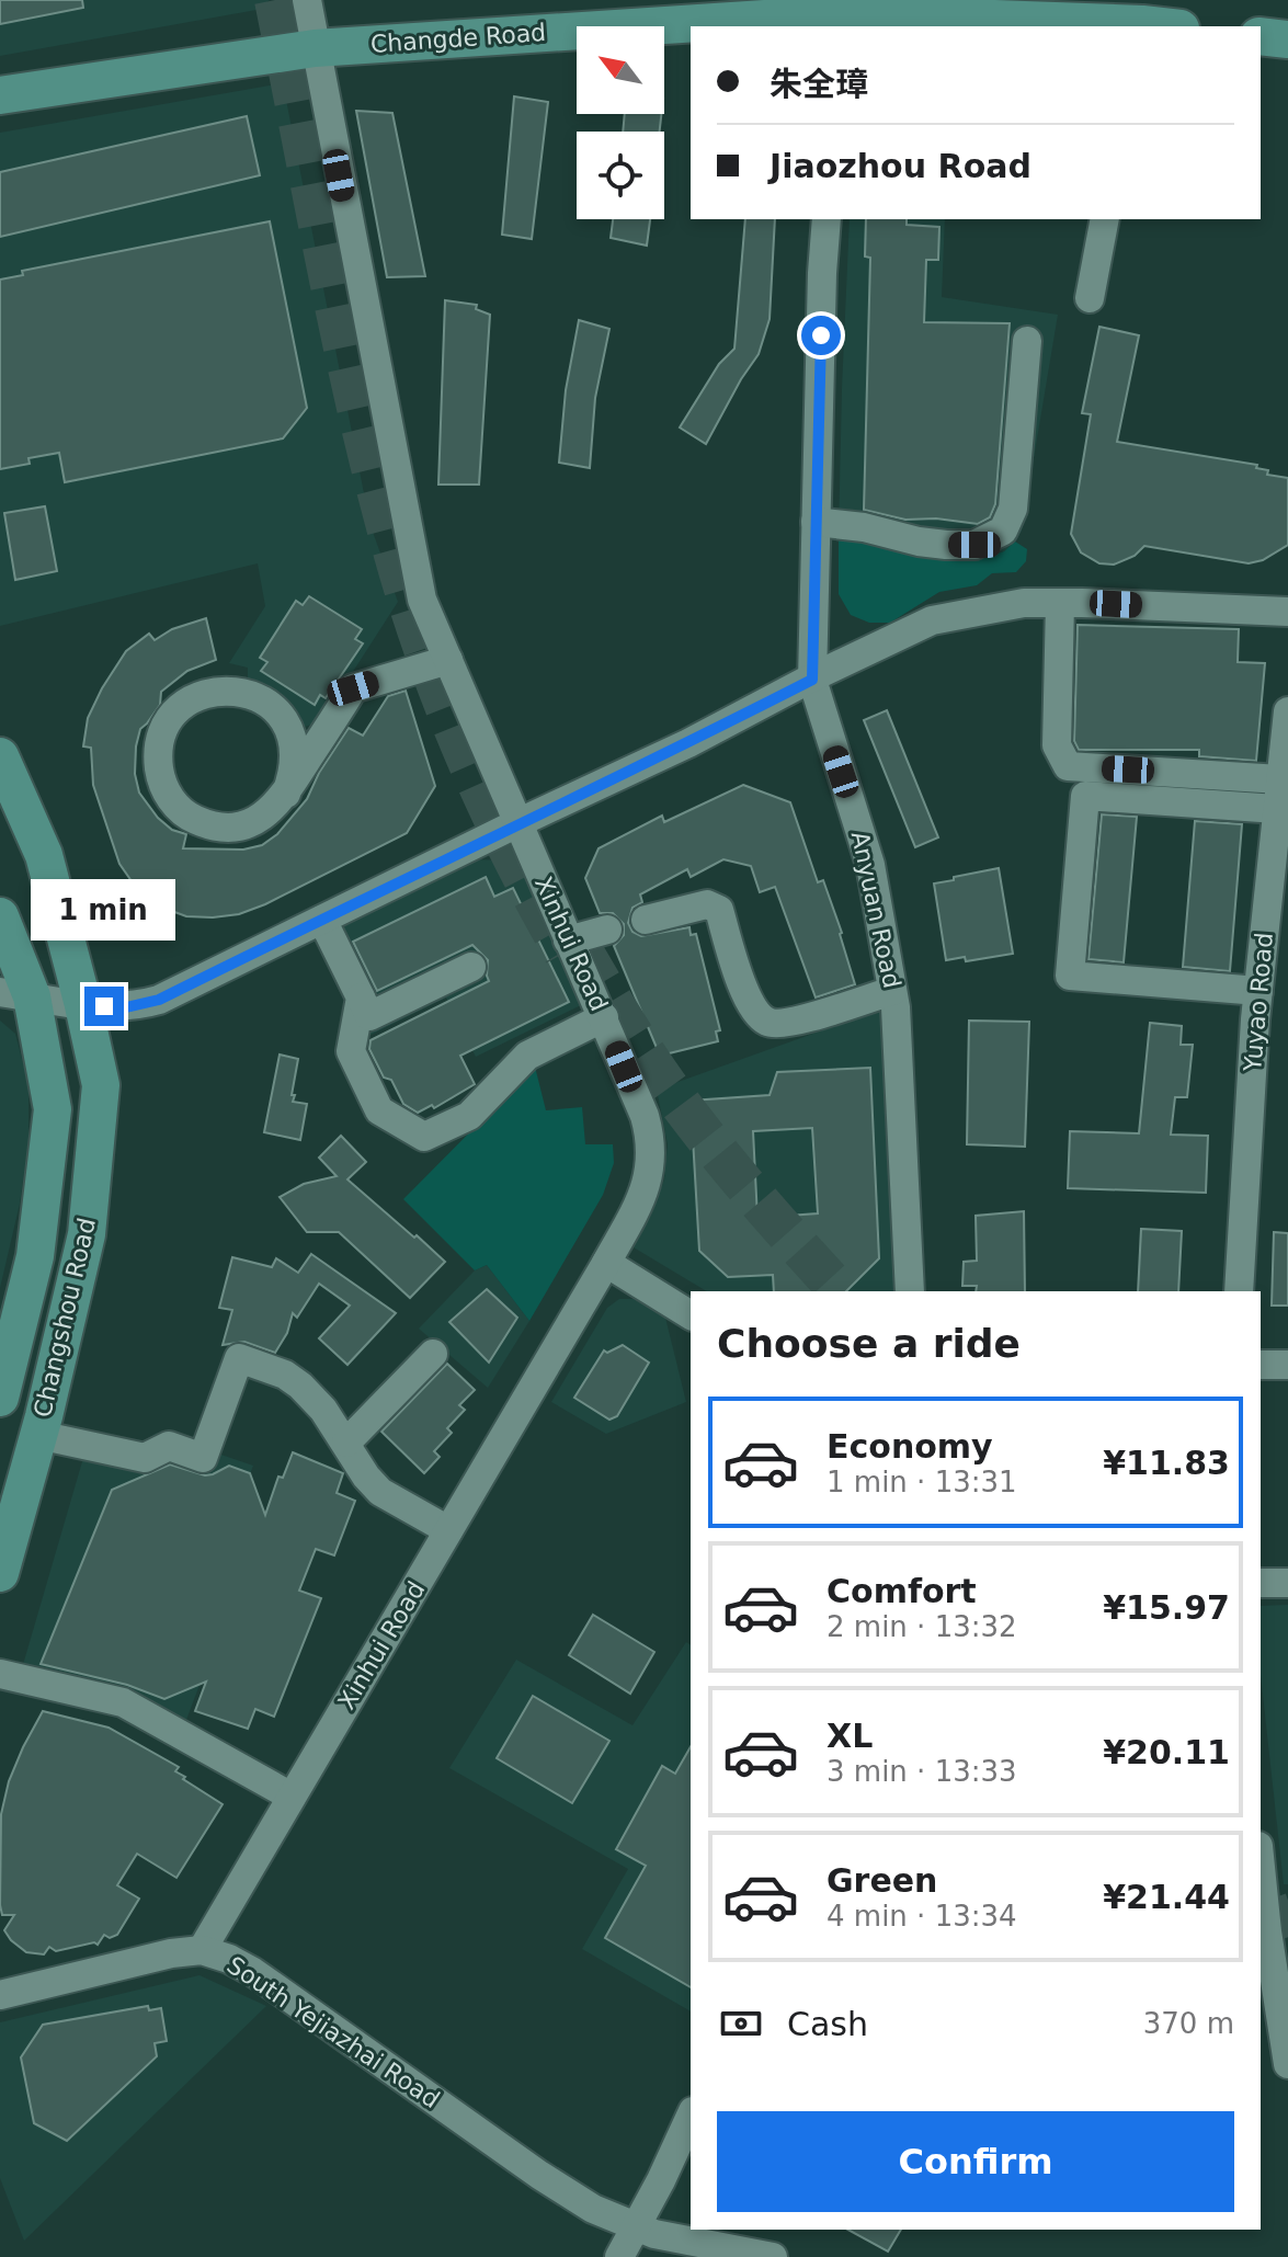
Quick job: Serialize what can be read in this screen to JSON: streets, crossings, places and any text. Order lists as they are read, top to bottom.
{
  "streets": {
    "main road": ["Changde Road", "Changshou Road"],
    "street": [
      "Anyuan Road",
      "Xinhui Road",
      "Yuyao Road",
      "South Yejiazhai Road"
    ]
  },
  "crossings": [
    ["Changde Road", "Xinhui Road"],
    ["Xinhui Road", "South Yejiazhai Road"]
  ],
  "north": "top left",
  "page": {
    "banner": ["朱全璋", "Jiaozhou Road"],
    "bubble": "1 min",
    "heading": "Choose a ride",
    "list": [
      {
        "name": "Economy",
        "note": "1 min · 13:31",
        "value": "¥11.83"
      },
      {
        "name": "Comfort",
        "note": "2 min · 13:32",
        "value": "¥15.97"
      },
      {
        "name": "XL",
        "note": "3 min · 13:33",
        "value": "¥20.11"
      },
      {
        "name": "Green",
        "note": "4 min · 13:34",
        "value": "¥21.44"
      }
    ],
    "pay": ["Cash", "370 m"],
    "buttons": "Confirm"
  }
}
